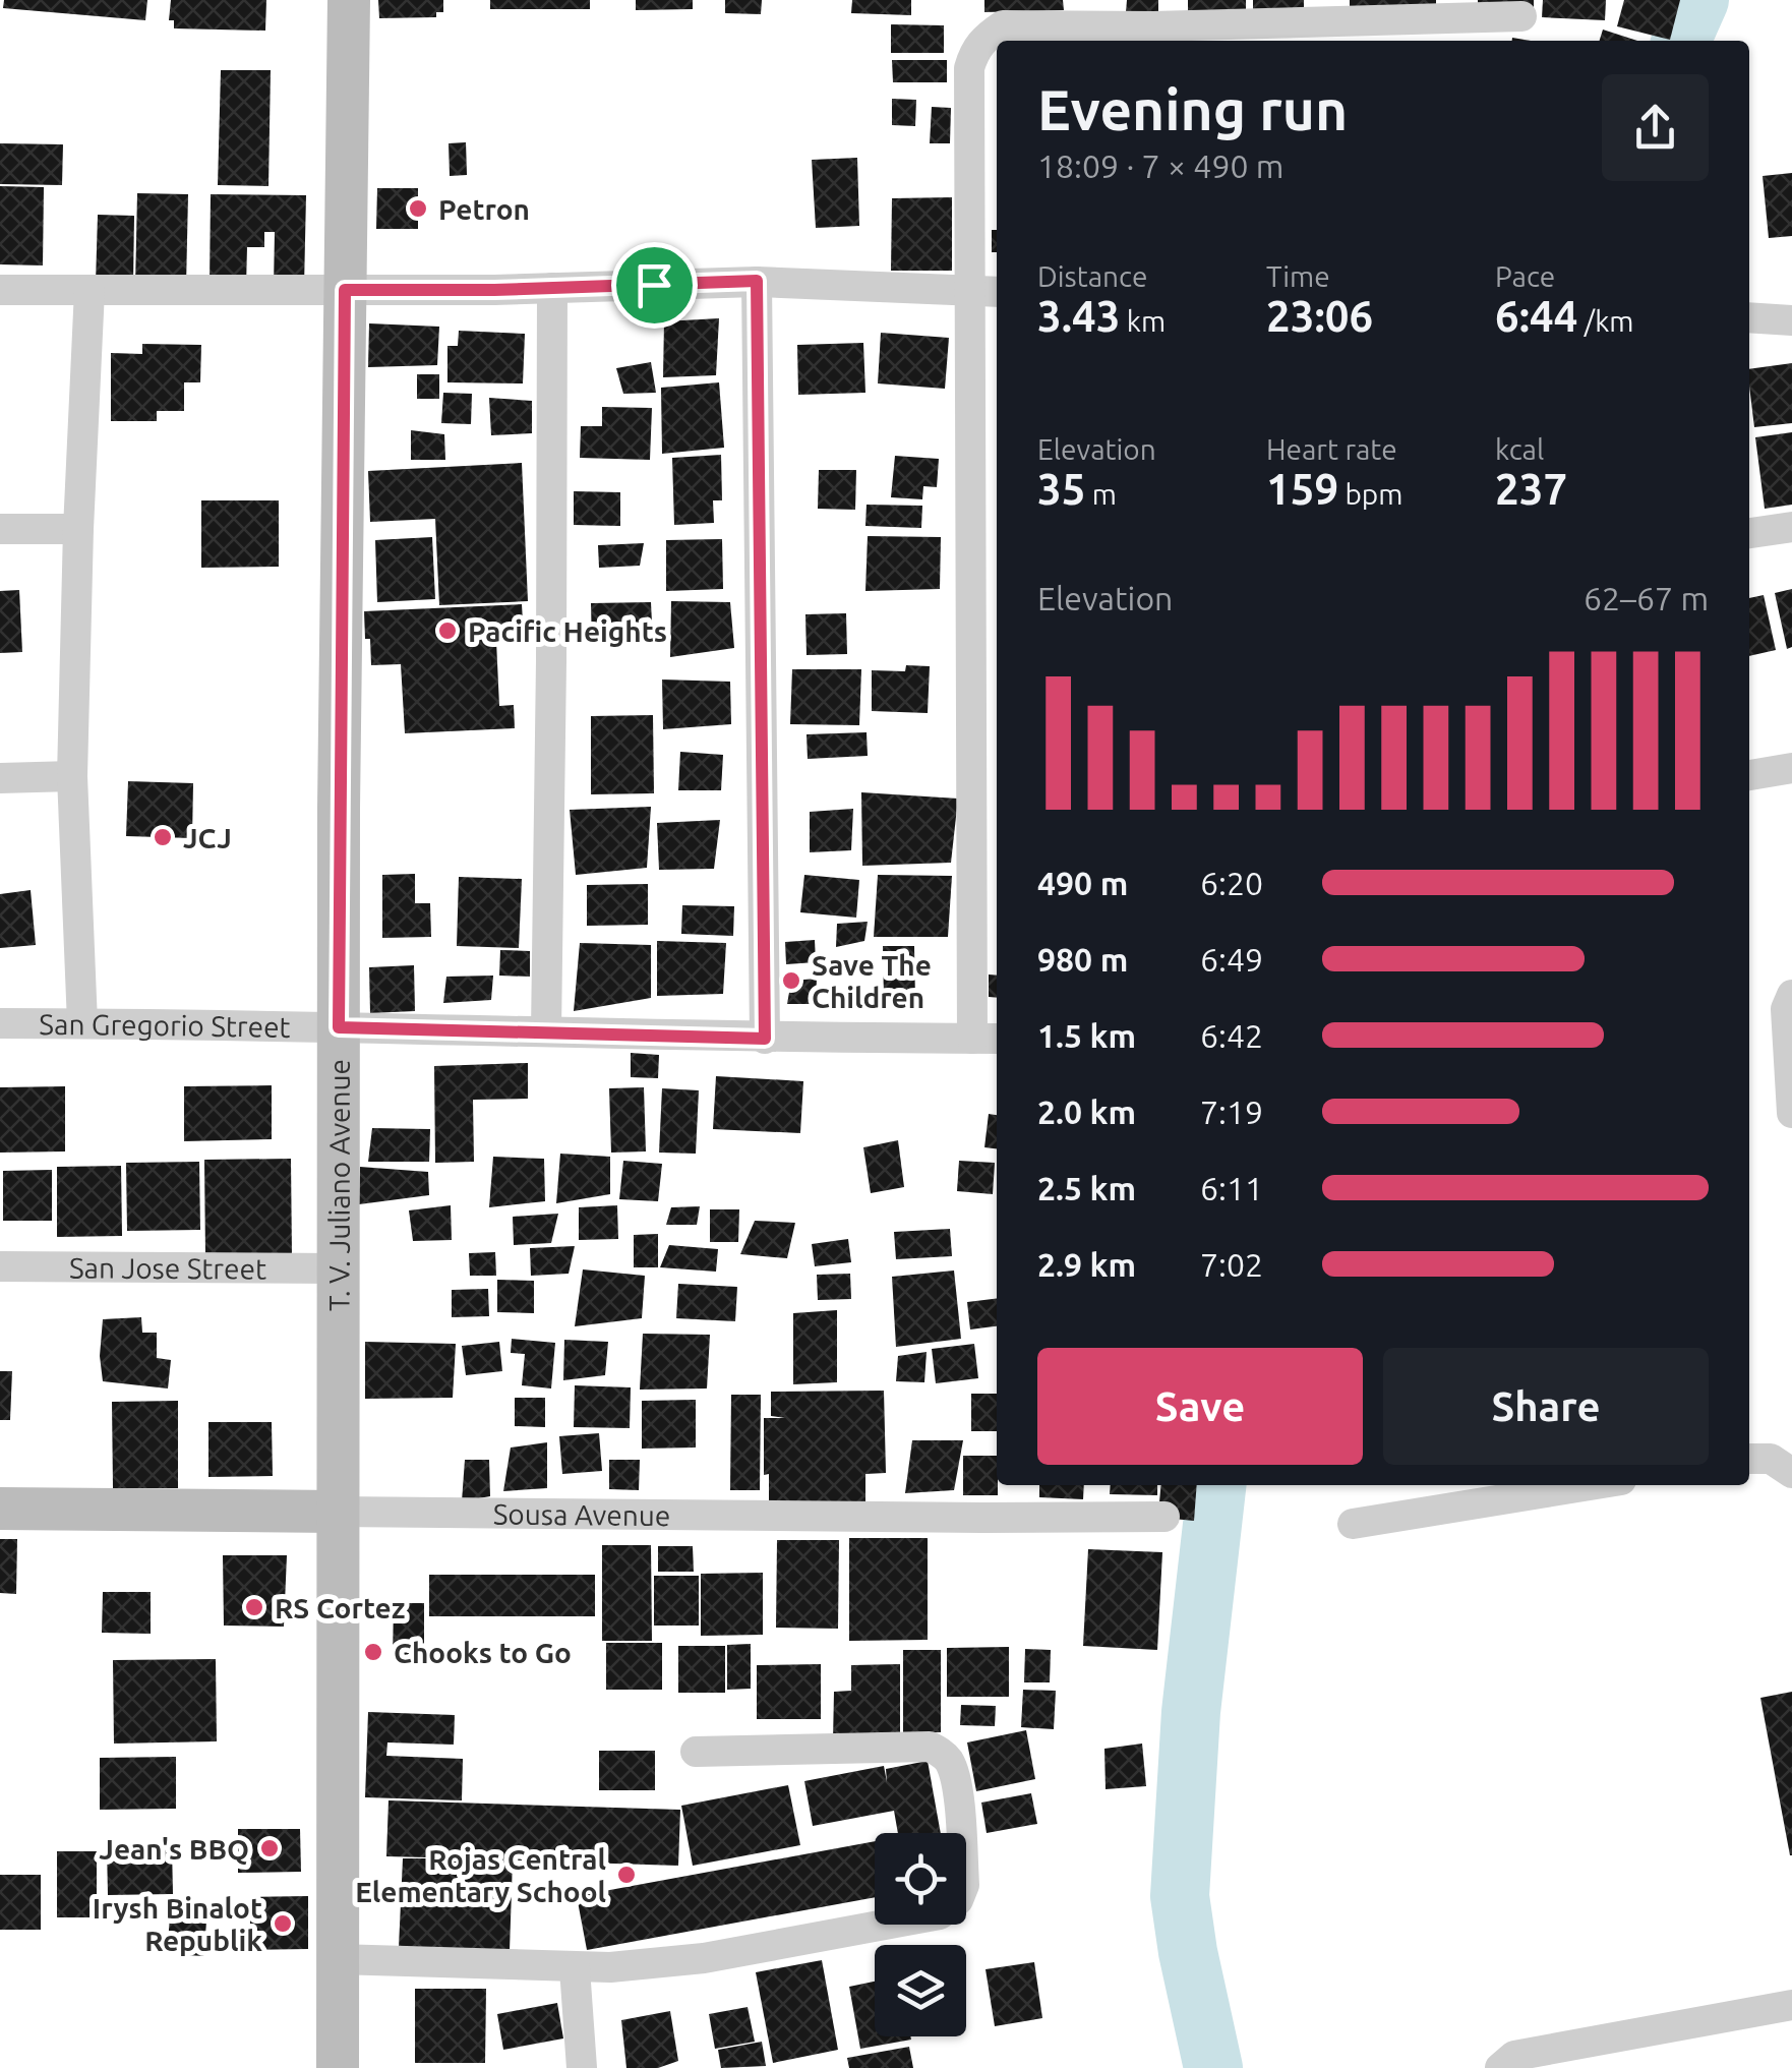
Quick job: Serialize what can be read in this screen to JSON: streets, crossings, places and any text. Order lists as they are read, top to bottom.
{
  "streets": {
    "main road": ["T. V. Juliano Avenue", "Sousa Avenue"],
    "street": ["San Gregorio Street", "San Jose Street"]
  },
  "crossings": [
    ["San Gregorio Street", "T. V. Juliano Avenue"],
    ["T. V. Juliano Avenue", "San Jose Street"],
    ["T. V. Juliano Avenue", "Sousa Avenue"]
  ],
  "places": [
    "Petron",
    "Pacific Heights",
    "JCJ",
    "Save The Children",
    "RS Cortez",
    "Chooks to Go",
    "Jean's BBQ",
    "Rojas Central Elementary School",
    "Irysh Binalot Republik"
  ],
  "page": {
    "heading": ["Evening run", "18:09 · 7 × 490 m"],
    "stats": [
      ["Distance", "3.43 km"],
      ["Time", "23:06"],
      ["Pace", "6:44 /km"],
      ["Elevation", "35 m"],
      ["Heart rate", "159 bpm"],
      ["kcal", "237"]
    ],
    "chart": ["Elevation", "62–67 m"],
    "list": [
      {
        "name": "490 m",
        "note": "6:20"
      },
      {
        "name": "980 m",
        "note": "6:49"
      },
      {
        "name": "1.5 km",
        "note": "6:42"
      },
      {
        "name": "2.0 km",
        "note": "7:19"
      },
      {
        "name": "2.5 km",
        "note": "6:11"
      },
      {
        "name": "2.9 km",
        "note": "7:02"
      }
    ],
    "buttons": ["Save", "Share"]
  }
}
